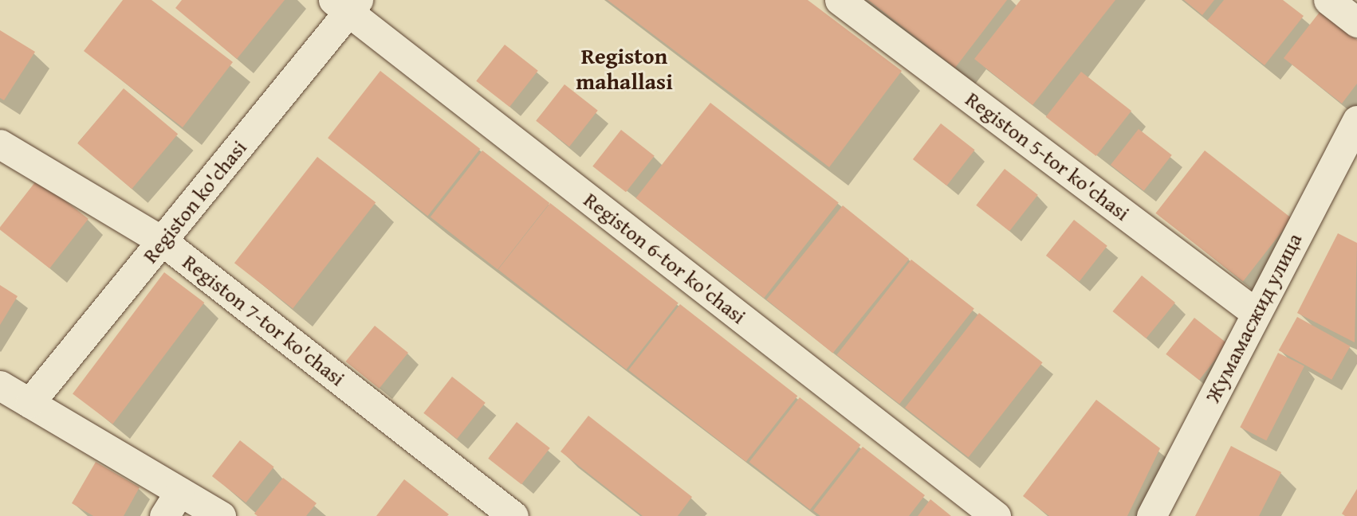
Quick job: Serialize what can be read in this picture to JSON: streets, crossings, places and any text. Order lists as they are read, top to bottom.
{
  "streets": {
    "street": [
      "Registon 5-tor ko'chasi",
      "Registon ko'chasi",
      "Registon 6-tor ko'chasi",
      "Жумамасжид улица",
      "Registon 7-tor ko'chasi"
    ]
  },
  "crossings": [
    ["Registon 5-tor ko'chasi", "Жумамасжид улица"],
    ["Registon ko'chasi", "Registon 6-tor ko'chasi"],
    ["Registon ko'chasi", "Registon 7-tor ko'chasi"]
  ],
  "districts": ["Registon mahallasi"]
}
